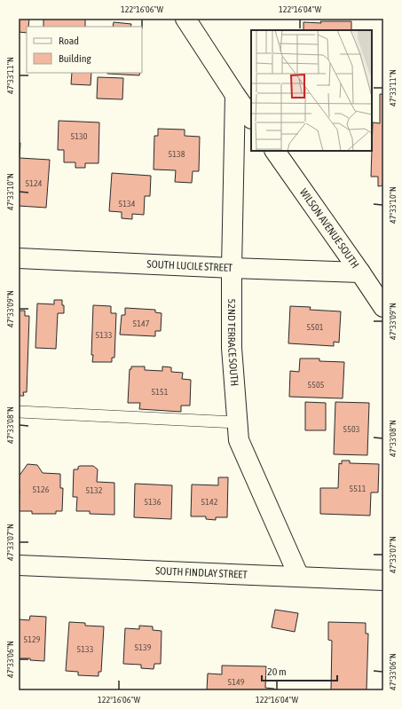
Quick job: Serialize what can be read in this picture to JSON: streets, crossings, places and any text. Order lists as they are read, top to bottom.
{
  "streets": {
    "street": [
      "WILSON AVENUE SOUTH",
      "SOUTH LUCILE STREET",
      "52ND TERRACE SOUTH",
      "SOUTH FINDLAY STREET"
    ]
  },
  "crossings": [
    ["WILSON AVENUE SOUTH", "SOUTH LUCILE STREET"],
    ["SOUTH LUCILE STREET", "52ND TERRACE SOUTH"],
    ["52ND TERRACE SOUTH", "SOUTH FINDLAY STREET"]
  ],
  "house_numbers": [
    "5130",
    "5138",
    "5124",
    "5134",
    "5147",
    "5501",
    "5133",
    "5505",
    "5151",
    "5503",
    "5511",
    "5126",
    "5132",
    "5136",
    "5142",
    "5129",
    "5139",
    "5133",
    "5149"
  ],
  "legend": ["Road", "Building"],
  "scale_bar": "20 m",
  "coordinates": [
    "122°16'06\"W",
    "122°16'04\"W",
    "47°33'11\"N",
    "47°33'10\"N",
    "47°33'09\"N",
    "47°33'08\"N",
    "47°33'07\"N",
    "47°33'06\"N"
  ]
}
